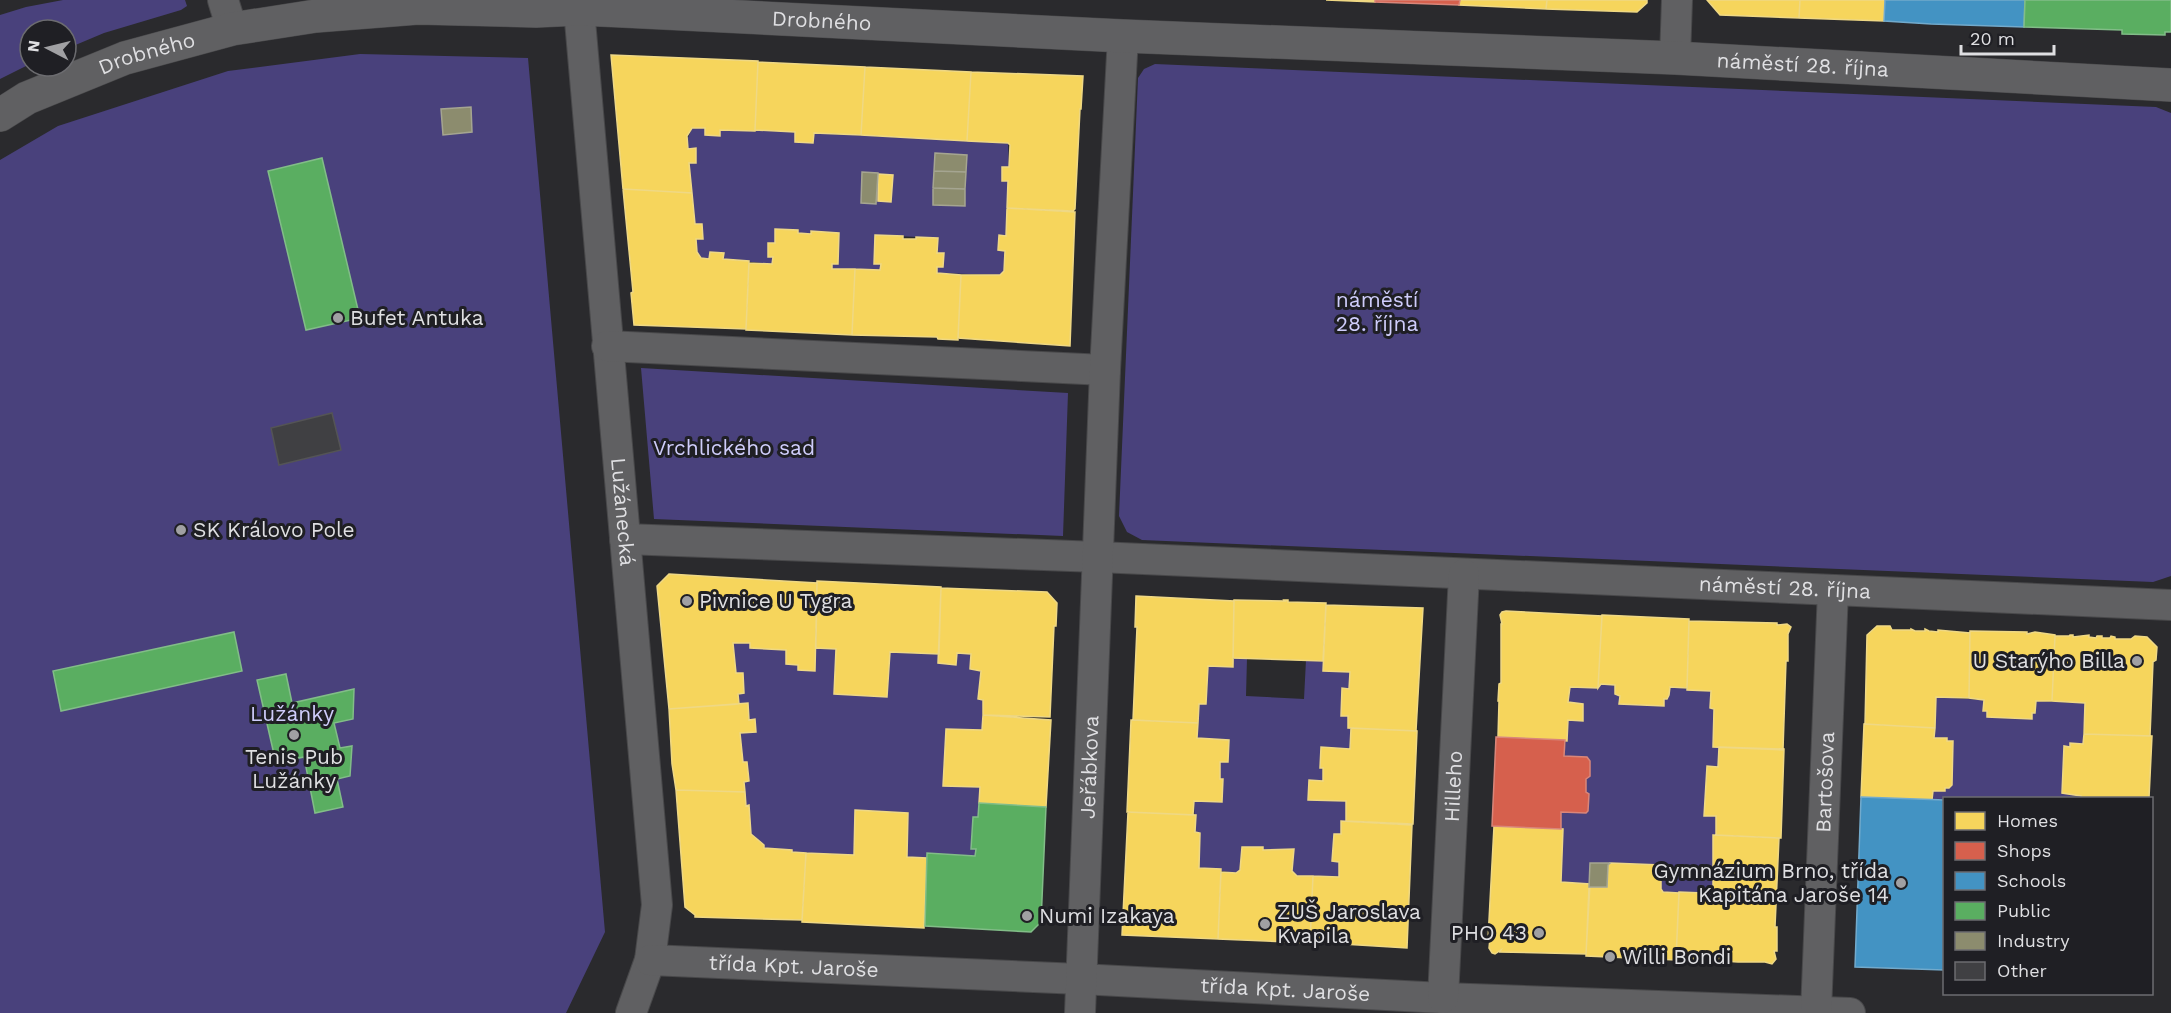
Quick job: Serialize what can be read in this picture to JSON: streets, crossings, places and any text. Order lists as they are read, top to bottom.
{
  "streets": {
    "street": [
      "Drobného",
      "náměstí 28. října",
      "Lužánecká",
      "Jeřábkova",
      "Bartošova",
      "Hilleho",
      "třída Kpt. Jaroše"
    ]
  },
  "crossings": [
    ["Drobného", "náměstí 28. října"],
    ["Drobného", "Lužánecká"],
    ["náměstí 28. října", "Jeřábkova"],
    ["náměstí 28. října", "Bartošova"],
    ["náměstí 28. října", "Hilleho"],
    ["Lužánecká", "třída Kpt. Jaroše"],
    ["Jeřábkova", "třída Kpt. Jaroše"],
    ["Bartošova", "třída Kpt. Jaroše"],
    ["Hilleho", "třída Kpt. Jaroše"]
  ],
  "parks": ["náměstí 28. října", "Vrchlického sad", "Lužánky"],
  "places": [
    "Bufet Antuka",
    "SK Královo Pole",
    "Pivnice U Tygra",
    "U Starýho Billa",
    "Tenis Pub Lužánky",
    "Gymnázium Brno, třída Kapitána Jaroše 14",
    "Numi Izakaya",
    "ZUŠ Jaroslava Kvapila",
    "PHO 43",
    "Willi Bondi"
  ],
  "legend": [
    "Homes",
    "Shops",
    "Schools",
    "Public",
    "Industry",
    "Other"
  ],
  "scale_bar": "20 m",
  "north": "left"
}
